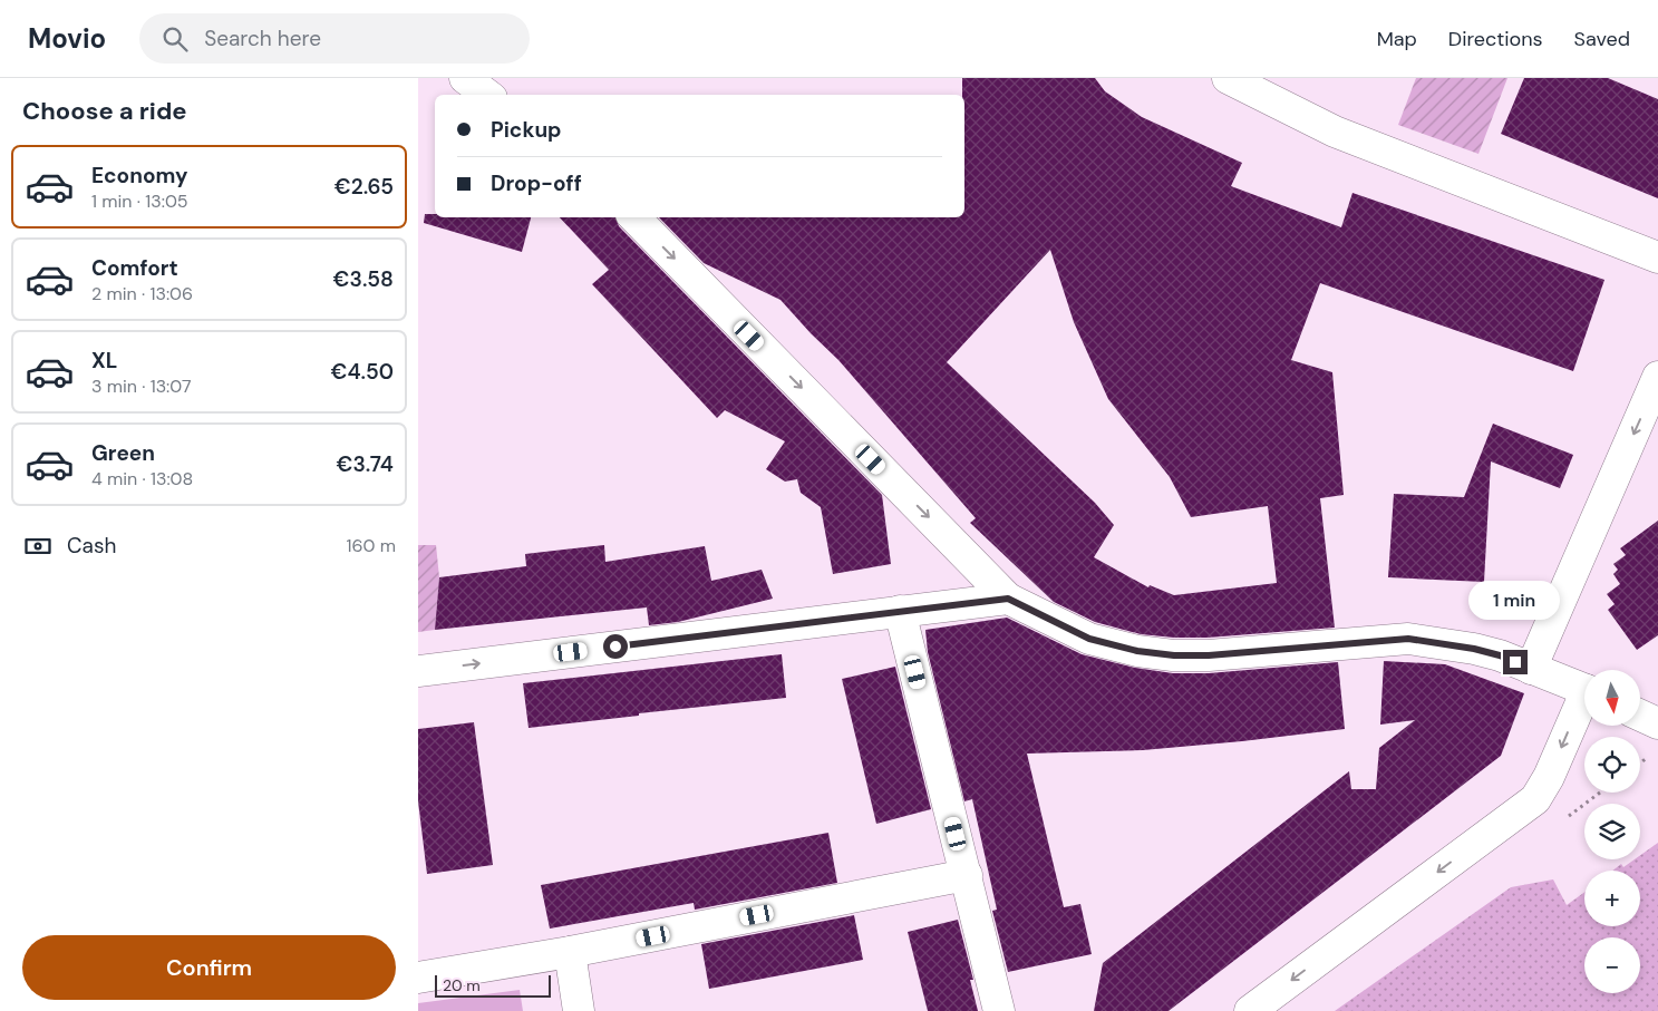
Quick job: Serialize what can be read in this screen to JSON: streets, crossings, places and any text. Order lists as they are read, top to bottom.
{
  "scale_bar": "20 m",
  "north": "bottom",
  "page": {
    "header": "Movio",
    "search": "Search here",
    "nav": ["Map", "Directions", "Saved"],
    "heading": "Choose a ride",
    "banner": ["Pickup", "Drop-off"],
    "list": [
      {
        "name": "Economy",
        "note": "1 min · 13:05",
        "value": "€2.65"
      },
      {
        "name": "Comfort",
        "note": "2 min · 13:06",
        "value": "€3.58"
      },
      {
        "name": "XL",
        "note": "3 min · 13:07",
        "value": "€4.50"
      },
      {
        "name": "Green",
        "note": "4 min · 13:08",
        "value": "€3.74"
      }
    ],
    "pay": ["Cash", "160 m"],
    "bubble": "1 min",
    "map_buttons": ["+", "−"],
    "buttons": "Confirm",
    "scale": "20 m"
  }
}
